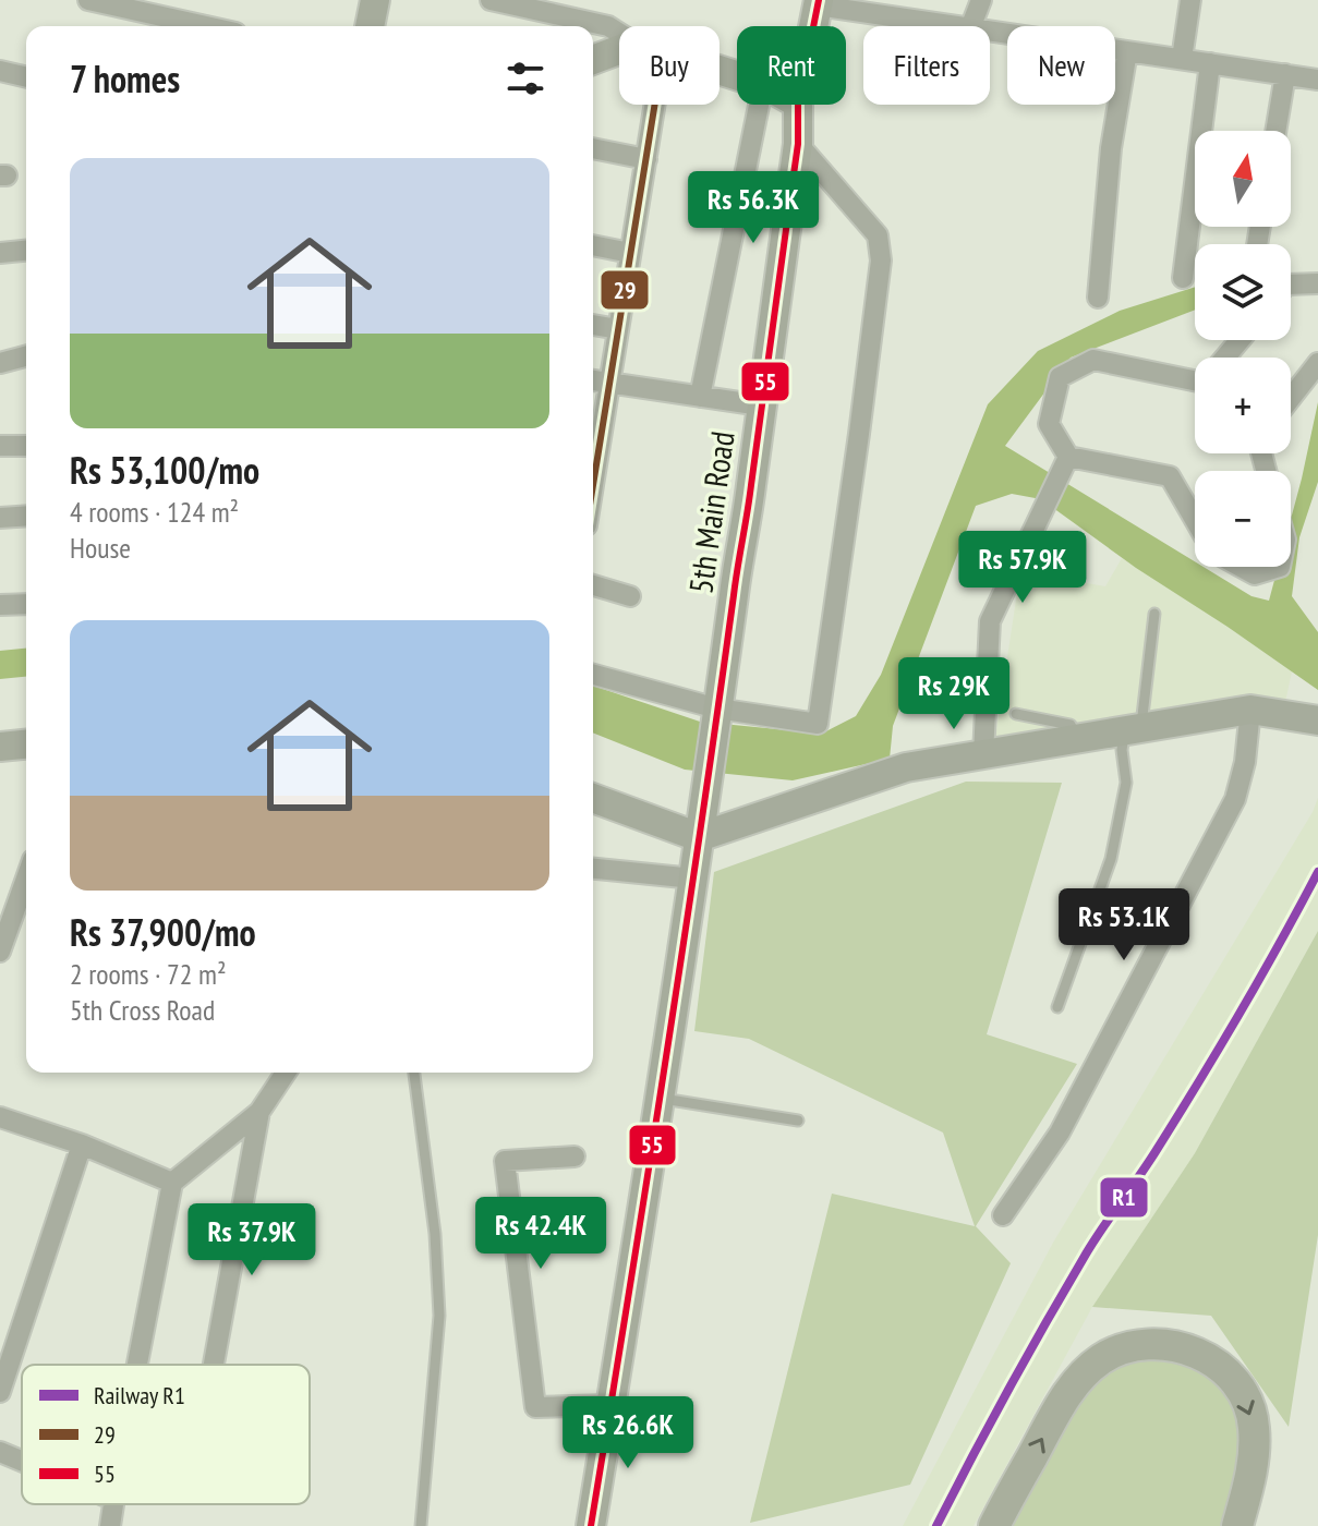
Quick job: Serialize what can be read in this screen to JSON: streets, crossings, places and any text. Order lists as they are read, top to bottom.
{
  "streets": {
    "street": ["5th Main Road"]
  },
  "lines": ["transit line 55", "transit line 29", "rail line R1"],
  "legend": ["Railway R1", "29", "55"],
  "north": "top",
  "page": {
    "chip": [
      "Buy",
      "Rent",
      "Filters",
      "New"
    ],
    "heading": "7 homes",
    "map_buttons": ["+", "−"],
    "list": [
      {
        "name": "Rs 53,100/mo",
        "note": "4 rooms · 124 m² · House"
      },
      {
        "name": "Rs 37,900/mo",
        "note": "2 rooms · 72 m² · 5th Cross Road"
      }
    ],
    "price": [
      "Rs 56.3K",
      "Rs 57.9K",
      "Rs 29K",
      "Rs 53.1K",
      "Rs 42.4K",
      "Rs 37.9K",
      "Rs 26.6K"
    ]
  }
}
